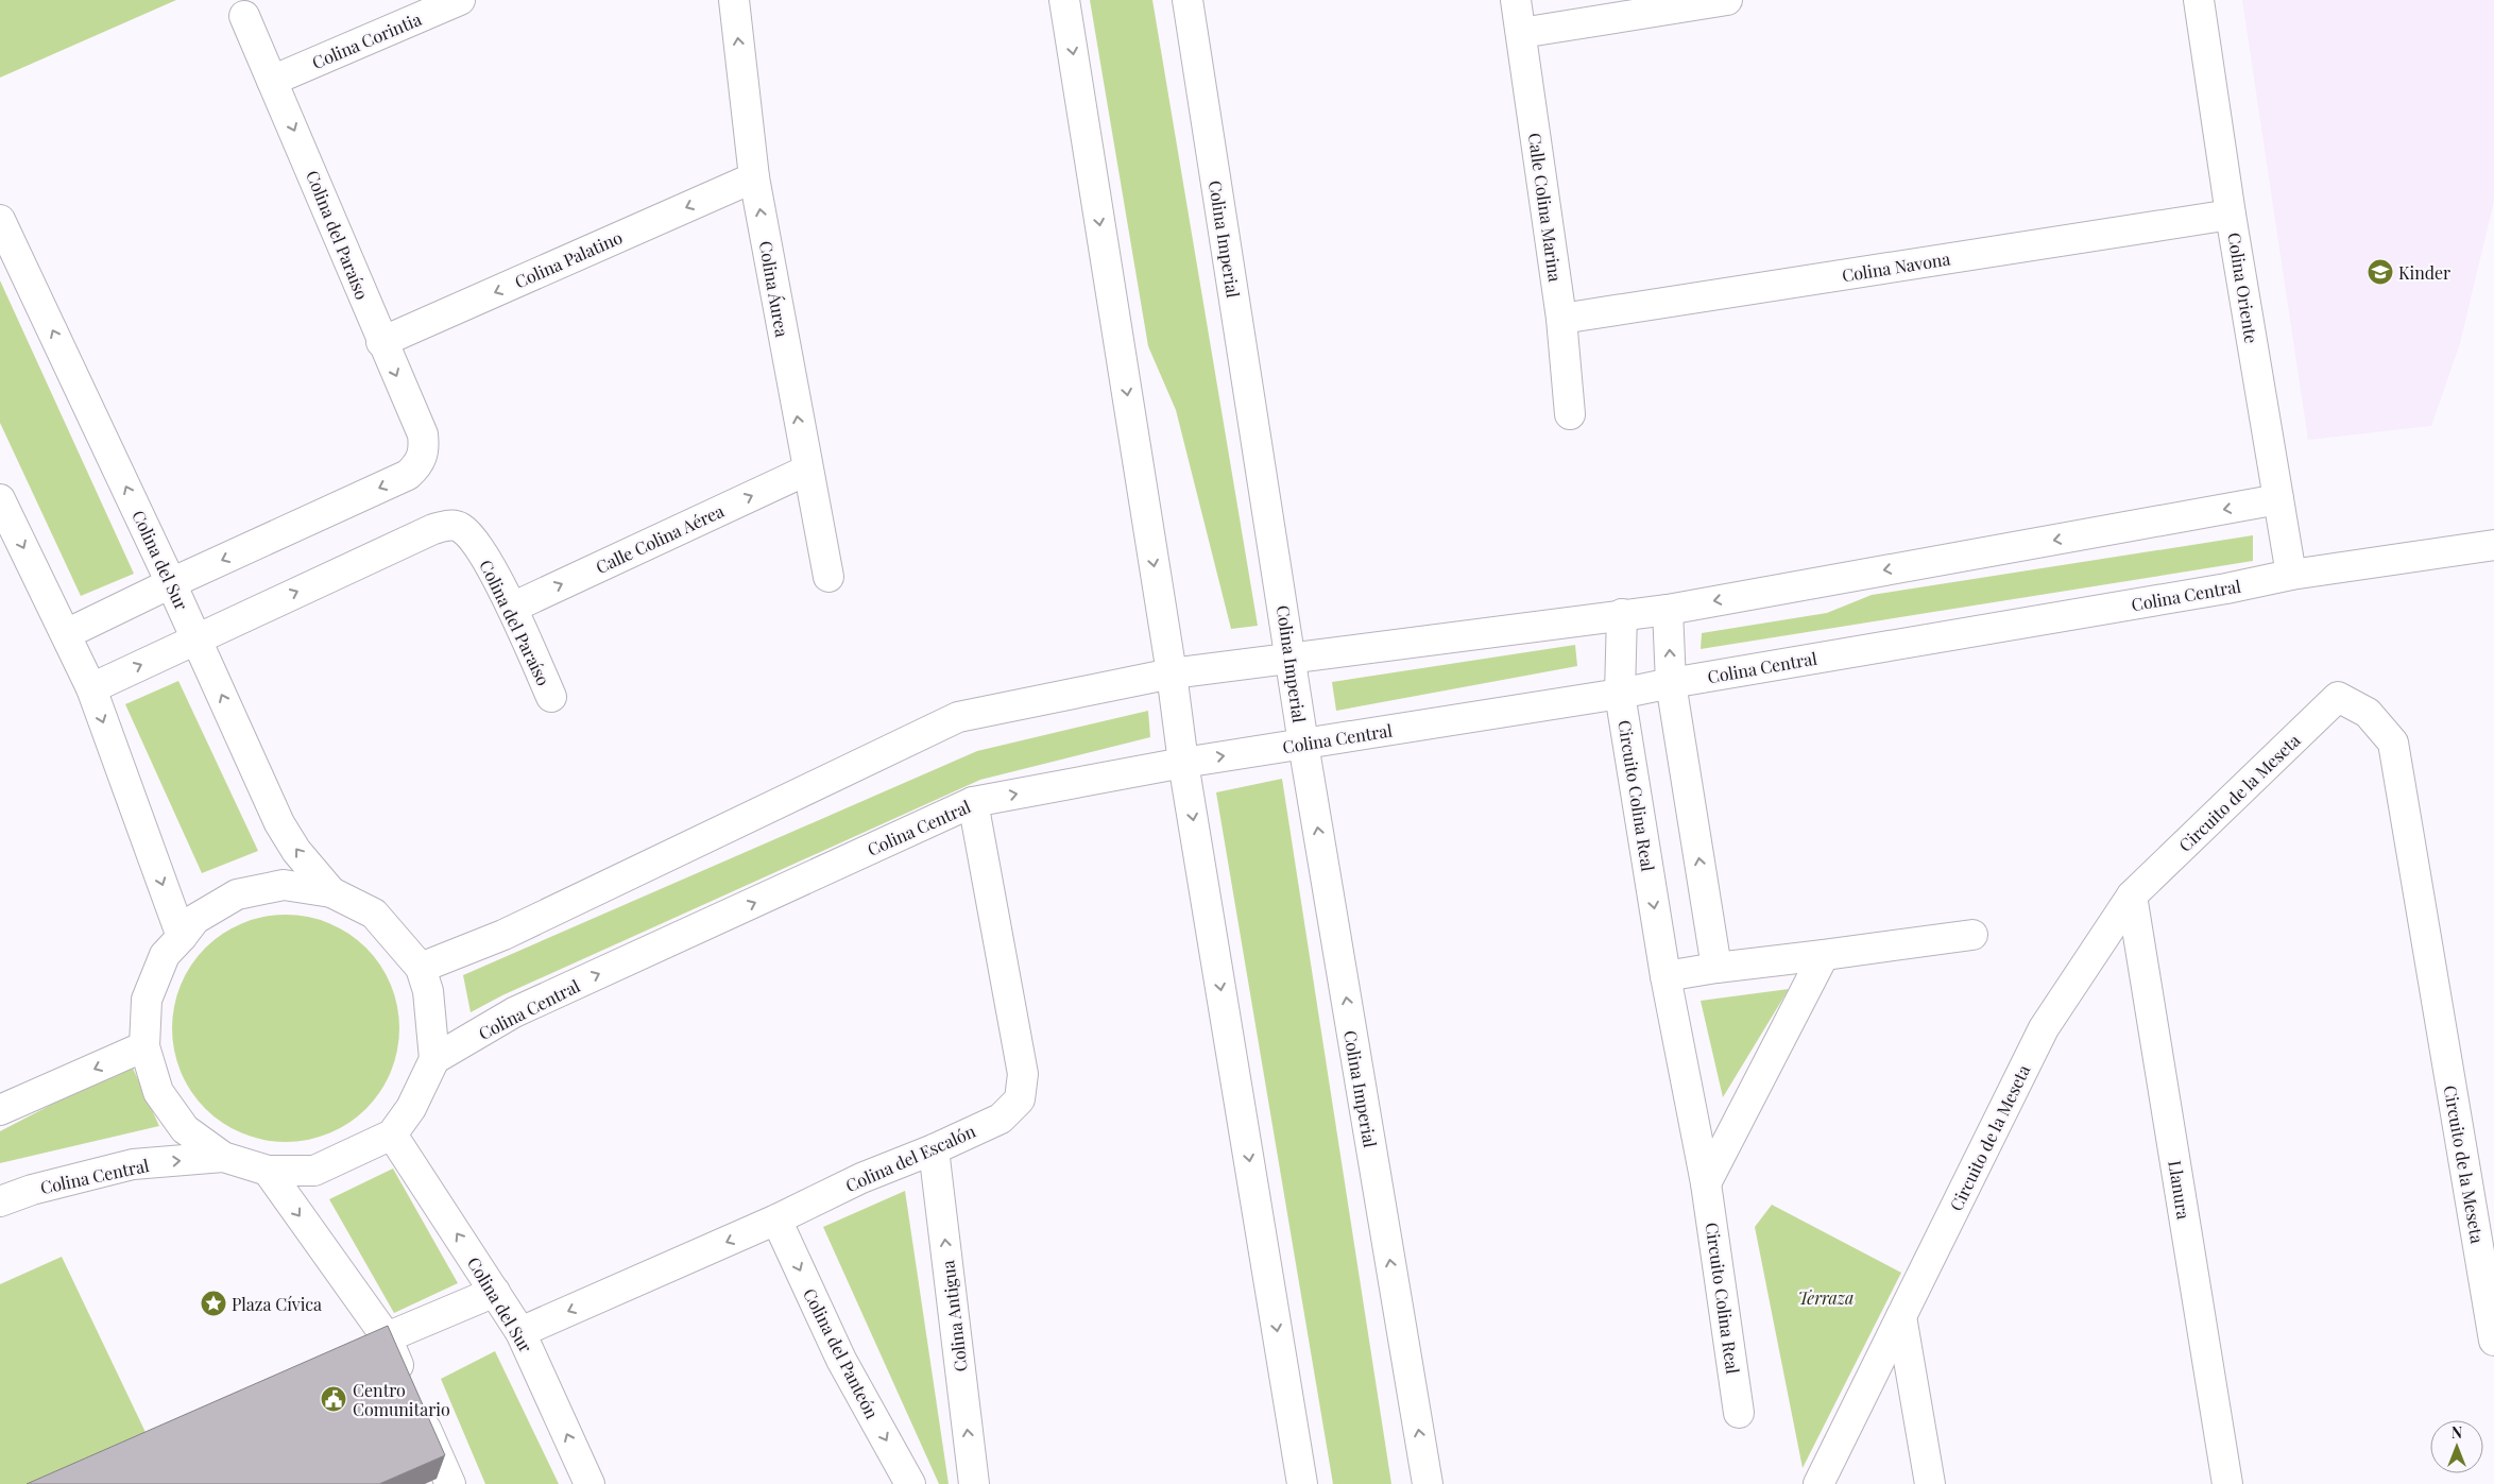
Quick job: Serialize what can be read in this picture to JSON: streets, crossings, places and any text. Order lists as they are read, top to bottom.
{
  "streets": {
    "street": [
      "Colina Corintia",
      "Calle Colina Marina",
      "Colina del Paraíso",
      "Colina Imperial",
      "Colina Palatino",
      "Colina Navona",
      "Colina Oriente",
      "Colina Áurea",
      "Calle Colina Aérea",
      "Colina del Sur",
      "Colina Central",
      "Circuito de la Meseta",
      "Circuito Colina Real",
      "Colina del Escalón",
      "Llanura",
      "Colina Antigua",
      "Colina del Panteón"
    ]
  },
  "crossings": [
    ["Colina Corintia", "Colina del Paraíso"],
    ["Calle Colina Marina", "Colina Navona"],
    ["Colina del Paraíso", "Colina Palatino"],
    ["Colina del Paraíso", "Calle Colina Aérea"],
    ["Colina del Paraíso", "Colina del Sur"],
    ["Colina Imperial", "Colina Central"],
    ["Colina Palatino", "Colina Áurea"],
    ["Colina Navona", "Colina Oriente"],
    ["Colina Oriente", "Colina Central"],
    ["Colina Áurea", "Calle Colina Aérea"],
    ["Colina del Sur", "Colina del Escalón"],
    ["Colina Central", "Circuito Colina Real"],
    ["Colina Central", "Colina del Escalón"],
    ["Circuito de la Meseta", "Llanura"],
    ["Colina del Escalón", "Colina Antigua"],
    ["Colina del Escalón", "Colina del Panteón"]
  ],
  "one_way": [
    "Colina Palatino",
    "Colina Áurea",
    "Calle Colina Aérea",
    "Colina Antigua",
    "Colina del Panteón"
  ],
  "parks": ["Terraza"],
  "places": {
    "school or university": ["Kinder"],
    "place": ["Plaza Cívica"],
    "public building": ["Centro Comunitario"]
  },
  "north": "top"
}
